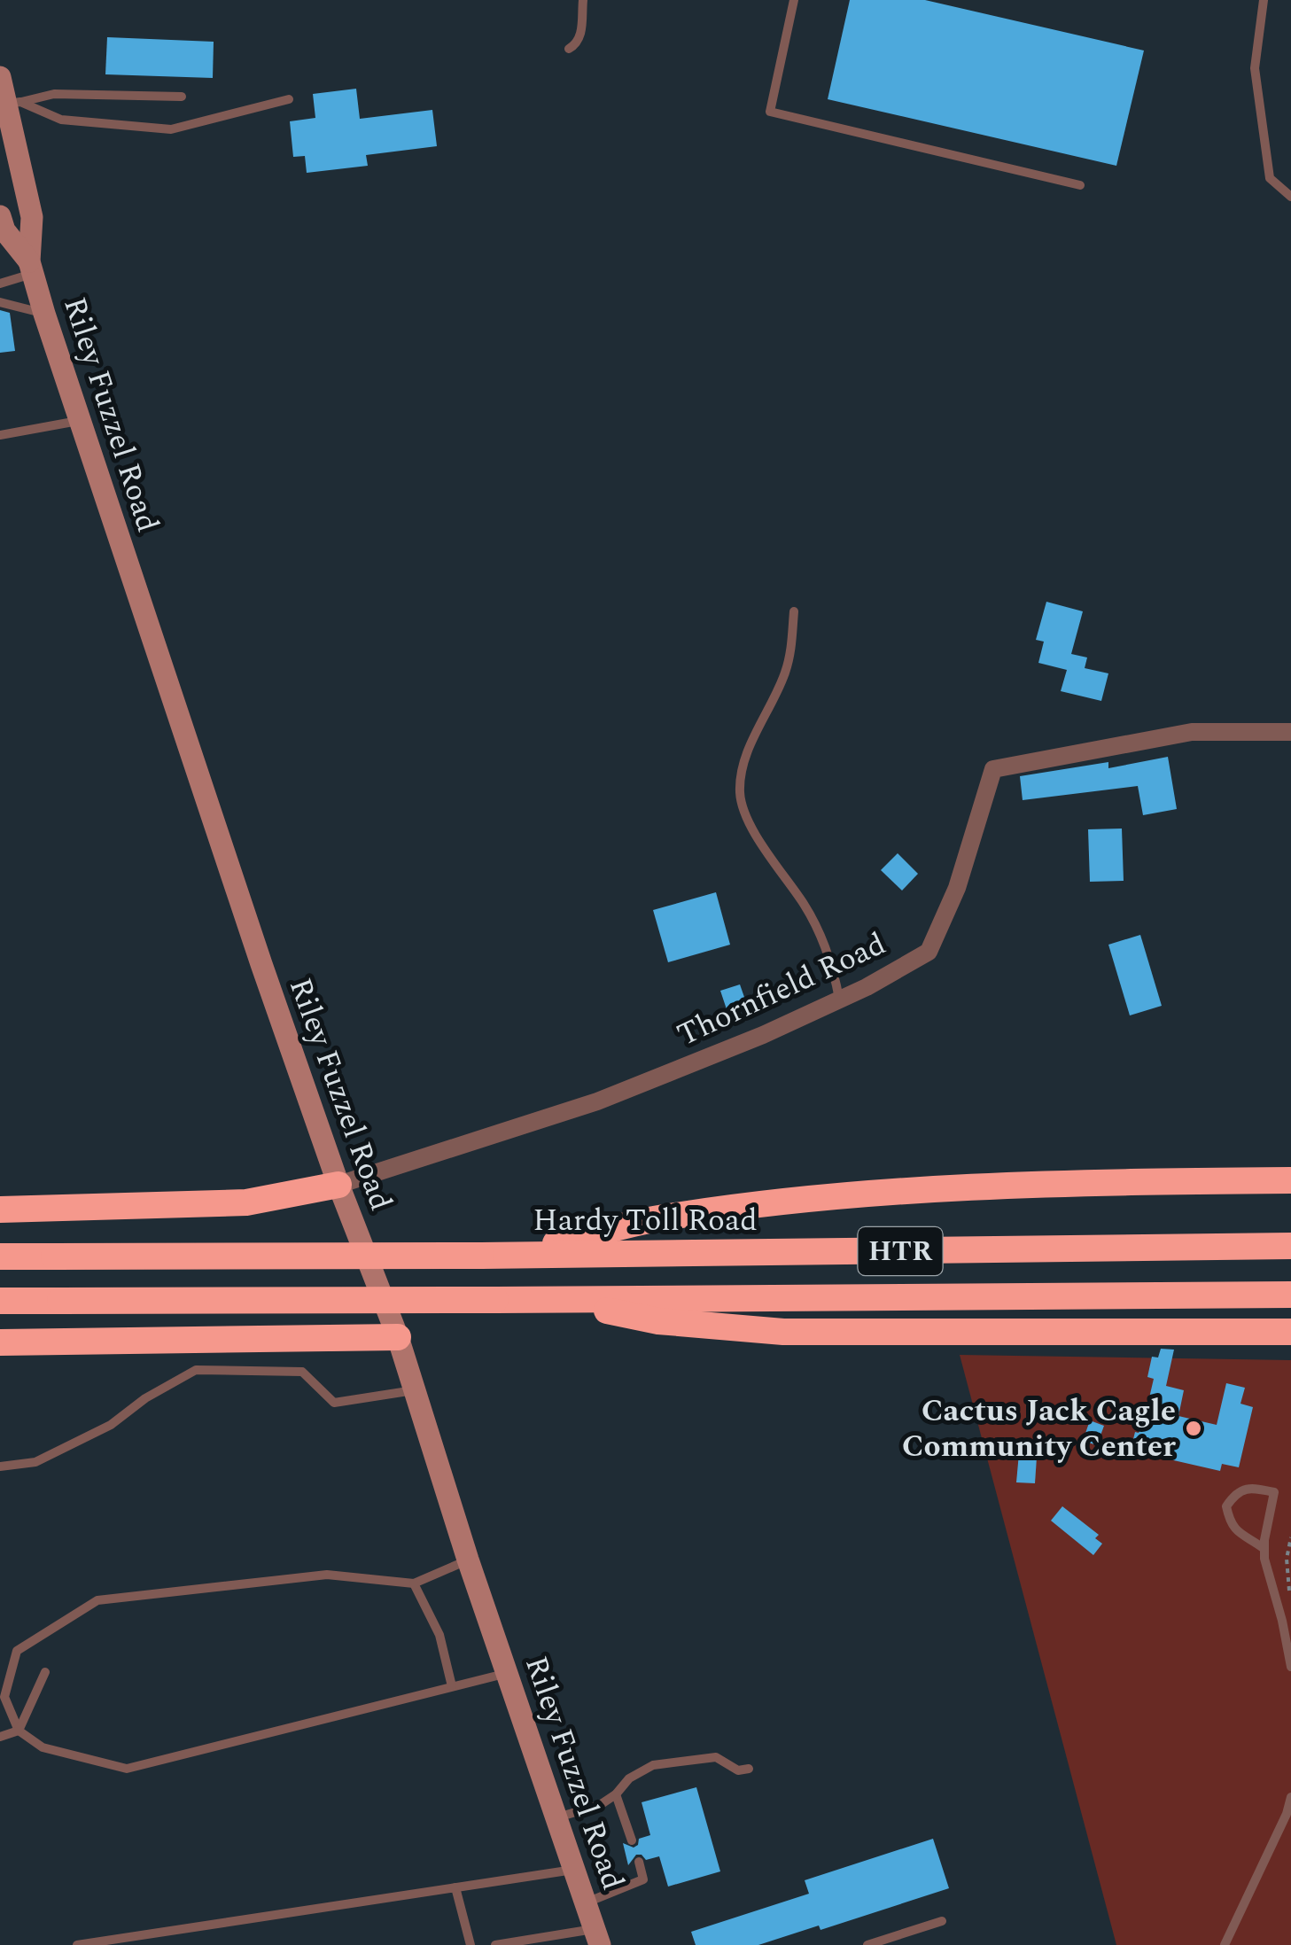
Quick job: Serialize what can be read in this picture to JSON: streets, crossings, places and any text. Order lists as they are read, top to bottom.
{
  "streets": {
    "highway": ["Hardy Toll Road", "HTR"],
    "main road": ["Riley Fuzzel Road"],
    "street": ["Thornfield Road"]
  },
  "crossings": [
    ["Riley Fuzzel Road", "Thornfield Road"]
  ],
  "places": ["Cactus Jack Cagle Community Center"]
}
